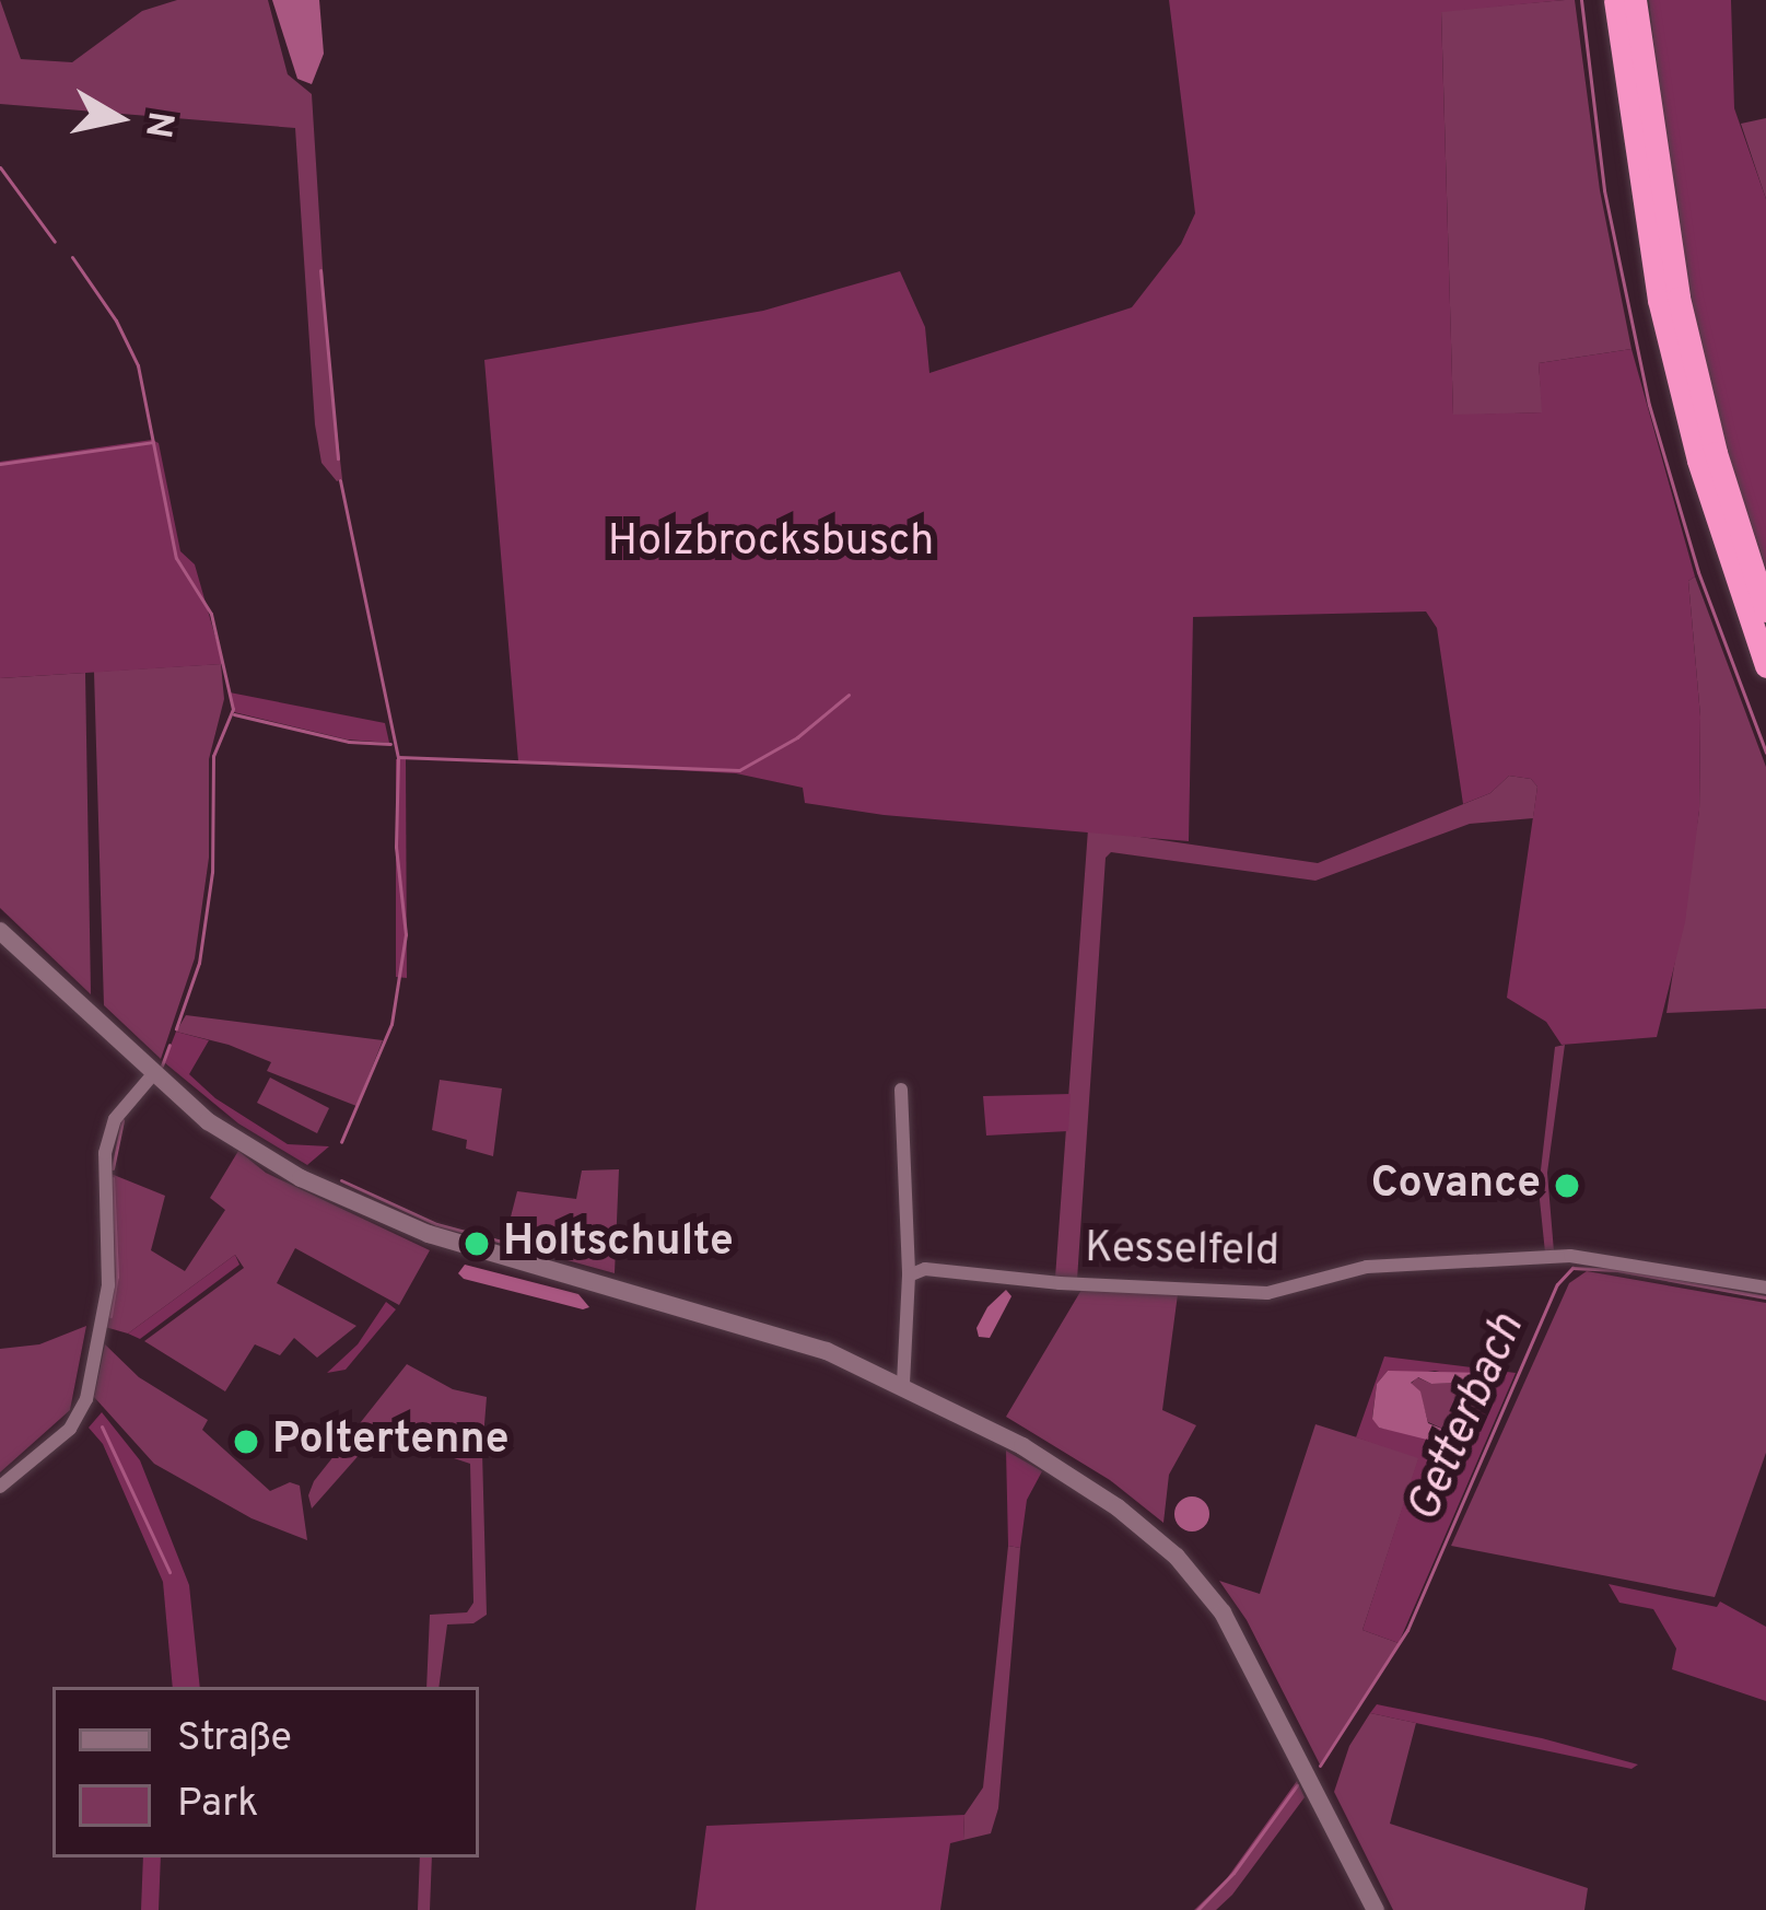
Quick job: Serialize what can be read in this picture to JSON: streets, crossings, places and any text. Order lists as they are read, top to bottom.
{
  "streets": {
    "street": ["Kesselfeld"]
  },
  "water": ["Getterbach"],
  "parks": ["Holzbrocksbusch"],
  "places": ["Covance", "Holtschulte", "Poltertenne"],
  "legend": ["Straße", "Park"],
  "north": "right"
}
